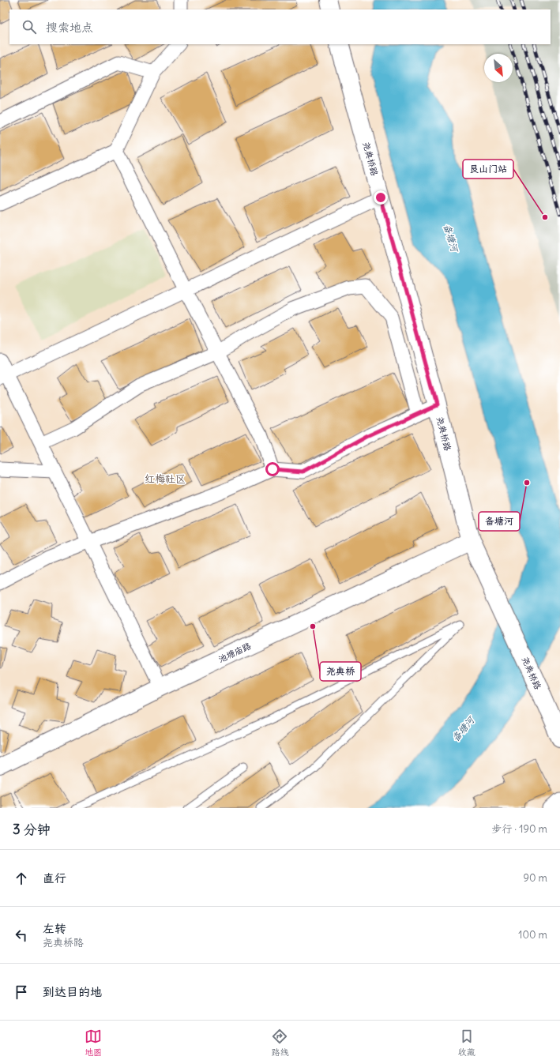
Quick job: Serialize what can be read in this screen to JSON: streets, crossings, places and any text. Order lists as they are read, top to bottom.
{
  "streets": {
    "street": ["尧典桥路", "池塘庙路"]
  },
  "crossings": [
    ["尧典桥路", "池塘庙路"]
  ],
  "districts": ["红梅社区"],
  "water": ["备塘河"],
  "places": ["艮山门站", "备塘河", "尧典桥"],
  "north": "bottom right",
  "page": {
    "search": "搜索地点",
    "heading": ["3 分钟", "步行 · 190 m"],
    "list": [
      ["直行", "90 m"],
      ["左转", "尧典桥路", "100 m"],
      "到达目的地"
    ],
    "nav": ["地图", "路线", "收藏"]
  }
}
